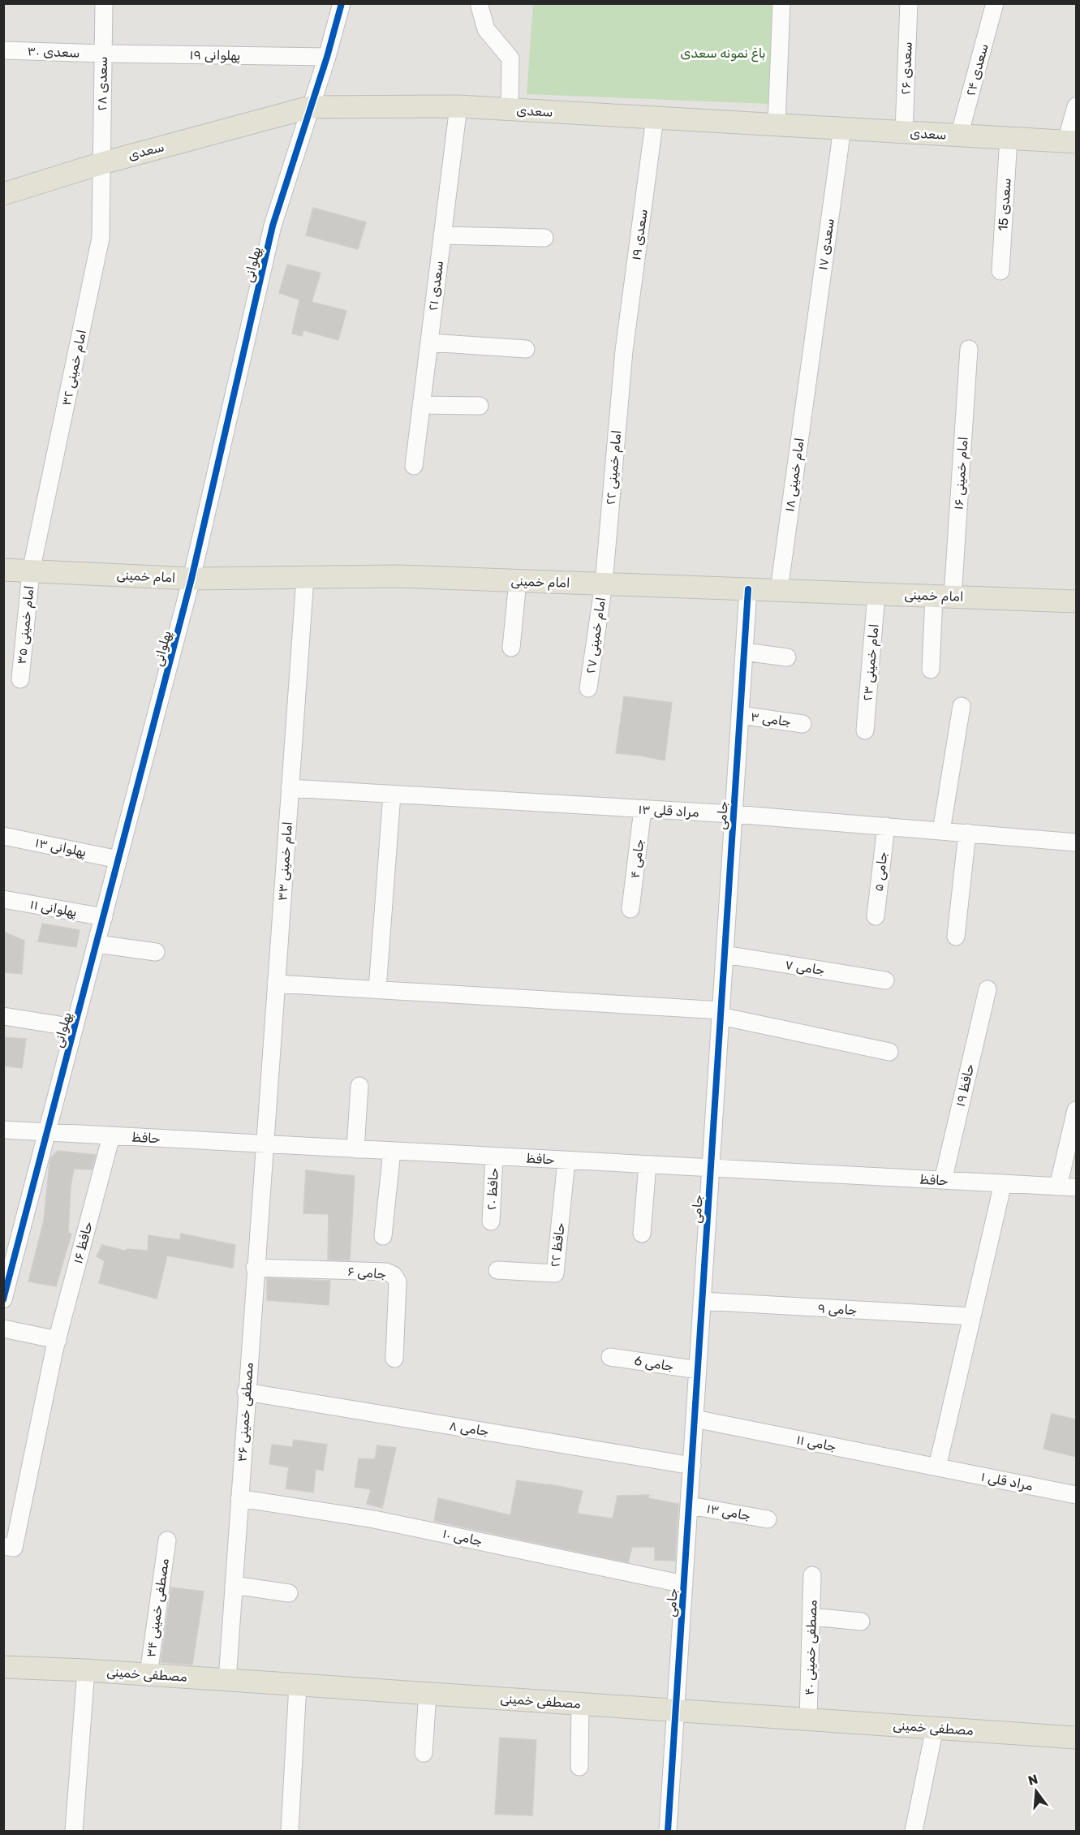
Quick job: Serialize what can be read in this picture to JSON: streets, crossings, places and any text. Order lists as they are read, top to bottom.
{
  "streets": {
    "main road": ["سعدی", "امام خمینی", "مصطفی خمینی"],
    "street": [
      "سعدی ۳۰",
      "پهلوانی ۱۹",
      "سعدی ۲۶",
      "سعدی ۲۴",
      "سعدی ۲۸",
      "سعدی 15",
      "سعدی ۱۹",
      "سعدی ۱۷",
      "پهلوانی",
      "سعدی ۲۱",
      "امام خمینی ۳۲",
      "امام خمینی ۲۲",
      "امام خمینی ۱۶",
      "امام خمینی ۱۸",
      "امام خمینی ۳۵",
      "امام خمینی ۲۷",
      "امام خمینی ۲۳",
      "جامی ۳",
      "مراد قلی ۱۳",
      "جامی",
      "پهلوانی ۱۳",
      "جامی ۴",
      "امام خمینی ۳۳",
      "جامی ۵",
      "پهلوانی ۱۱",
      "جامی ۷",
      "حافظ ۱۹",
      "حافظ",
      "حافظ ۲۰",
      "حافظ ۱۶",
      "حافظ ۲۲",
      "جامی ۶",
      "جامی ۹",
      "جامی 6",
      "مصطفی خمینی ۳۶",
      "جامی ۸",
      "جامی ۱۱",
      "مراد قلی ۱",
      "جامی ۱۳",
      "جامی ۱۰",
      "مصطفی خمینی ۳۴",
      "مصطفی خمینی ۴۰"
    ]
  },
  "crossings": [
    ["سعدی ۳۰", "پهلوانی ۱۹"],
    ["سعدی ۳۰", "سعدی ۲۸"],
    ["پهلوانی ۱۹", "سعدی ۲۸"],
    ["پهلوانی ۱۹", "پهلوانی"],
    ["سعدی ۲۶", "سعدی"],
    ["سعدی ۲۴", "سعدی"],
    ["سعدی ۲۸", "سعدی"],
    ["سعدی ۲۸", "امام خمینی ۳۲"],
    ["سعدی", "سعدی 15"],
    ["سعدی", "سعدی ۱۹"],
    ["سعدی", "سعدی ۱۷"],
    ["سعدی", "پهلوانی"],
    ["سعدی", "سعدی ۲۱"],
    ["سعدی", "امام خمینی ۳۲"],
    ["سعدی ۱۹", "امام خمینی ۲۲"],
    ["سعدی ۱۷", "امام خمینی ۱۸"],
    ["پهلوانی", "امام خمینی"],
    ["پهلوانی", "پهلوانی ۱۳"],
    ["پهلوانی", "پهلوانی ۱۱"],
    ["پهلوانی", "حافظ"],
    ["امام خمینی ۳۲", "امام خمینی"],
    ["امام خمینی ۳۲", "امام خمینی ۳۵"],
    ["امام خمینی ۲۲", "امام خمینی"],
    ["امام خمینی ۲۲", "امام خمینی ۲۷"],
    ["امام خمینی ۱۶", "امام خمینی"],
    ["امام خمینی ۱۸", "امام خمینی"],
    ["امام خمینی", "امام خمینی ۳۵"],
    ["امام خمینی", "امام خمینی ۲۷"],
    ["امام خمینی", "امام خمینی ۲۳"],
    ["امام خمینی", "جامی"],
    ["امام خمینی", "امام خمینی ۳۳"],
    ["جامی ۳", "جامی"],
    ["مراد قلی ۱۳", "جامی"],
    ["مراد قلی ۱۳", "جامی ۴"],
    ["مراد قلی ۱۳", "امام خمینی ۳۳"],
    ["مراد قلی ۱۳", "جامی ۵"],
    ["جامی", "جامی ۷"],
    ["جامی", "حافظ"],
    ["جامی", "جامی ۹"],
    ["جامی", "جامی 6"],
    ["جامی", "جامی ۸"],
    ["جامی", "جامی ۱۱"],
    ["جامی", "جامی ۱۳"],
    ["جامی", "جامی ۱۰"],
    ["جامی", "مصطفی خمینی"],
    ["امام خمینی ۳۳", "حافظ"],
    ["امام خمینی ۳۳", "مصطفی خمینی ۳۶"],
    ["حافظ ۱۹", "حافظ"],
    ["حافظ", "حافظ ۲۰"],
    ["حافظ", "حافظ ۱۶"],
    ["حافظ", "حافظ ۲۲"],
    ["حافظ", "مصطفی خمینی ۳۶"],
    ["جامی ۶", "مصطفی خمینی ۳۶"],
    ["مصطفی خمینی ۳۶", "جامی ۸"],
    ["مصطفی خمینی ۳۶", "جامی ۱۰"],
    ["مصطفی خمینی ۳۶", "مصطفی خمینی"],
    ["جامی ۱۱", "مراد قلی ۱"],
    ["مصطفی خمینی ۳۴", "مصطفی خمینی"],
    ["مصطفی خمینی ۴۰", "مصطفی خمینی"]
  ],
  "parks": ["باغ نمونه سعدی"],
  "north": "top"
}
